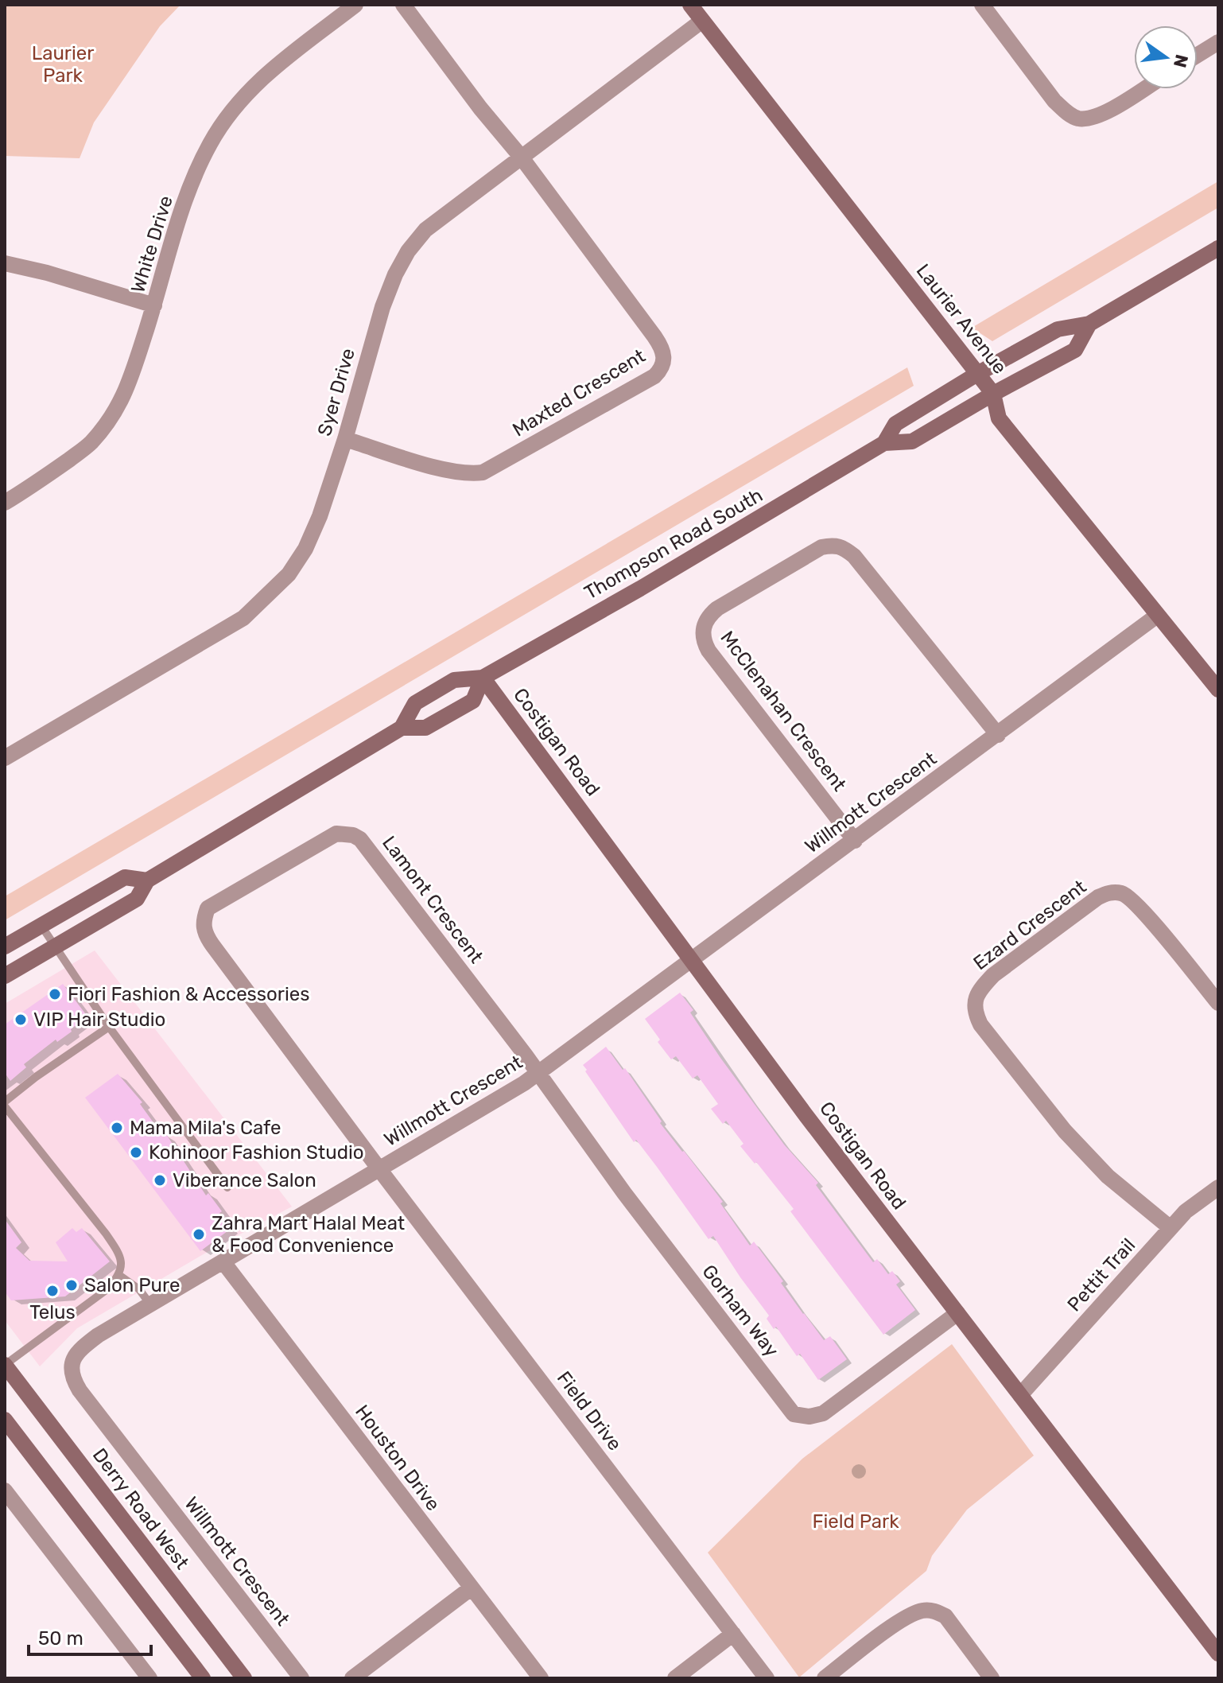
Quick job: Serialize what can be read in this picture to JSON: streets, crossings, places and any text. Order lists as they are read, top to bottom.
{
  "streets": {
    "main road": [
      "Laurier Avenue",
      "Thompson Road South",
      "Costigan Road",
      "Derry Road West"
    ],
    "street": [
      "White Drive",
      "Syer Drive",
      "Maxted Crescent",
      "McClenahan Crescent",
      "Willmott Crescent",
      "Lamont Crescent",
      "Ezard Crescent",
      "Pettit Trail",
      "Gorham Way",
      "Field Drive",
      "Houston Drive"
    ]
  },
  "crossings": [
    ["Laurier Avenue", "Syer Drive"],
    ["Laurier Avenue", "Thompson Road South"],
    ["Laurier Avenue", "Willmott Crescent"],
    ["Syer Drive", "Maxted Crescent"],
    ["Thompson Road South", "Costigan Road"],
    ["McClenahan Crescent", "Willmott Crescent"],
    ["Costigan Road", "Willmott Crescent"],
    ["Costigan Road", "Pettit Trail"],
    ["Costigan Road", "Gorham Way"],
    ["Willmott Crescent", "Lamont Crescent"],
    ["Willmott Crescent", "Gorham Way"],
    ["Willmott Crescent", "Field Drive"],
    ["Willmott Crescent", "Houston Drive"],
    ["Lamont Crescent", "Gorham Way"],
    ["Lamont Crescent", "Field Drive"],
    ["Ezard Crescent", "Pettit Trail"]
  ],
  "parks": ["Laurier Park", "Field Park"],
  "places": [
    "Fiori Fashion & Accessories",
    "VIP Hair Studio",
    "Mama Mila's Cafe",
    "Kohinoor Fashion Studio",
    "Viberance Salon",
    "Zahra Mart Halal Meat & Food Convenience",
    "Salon Pure",
    "Telus"
  ],
  "scale_bar": "50 m",
  "north": "right"
}
